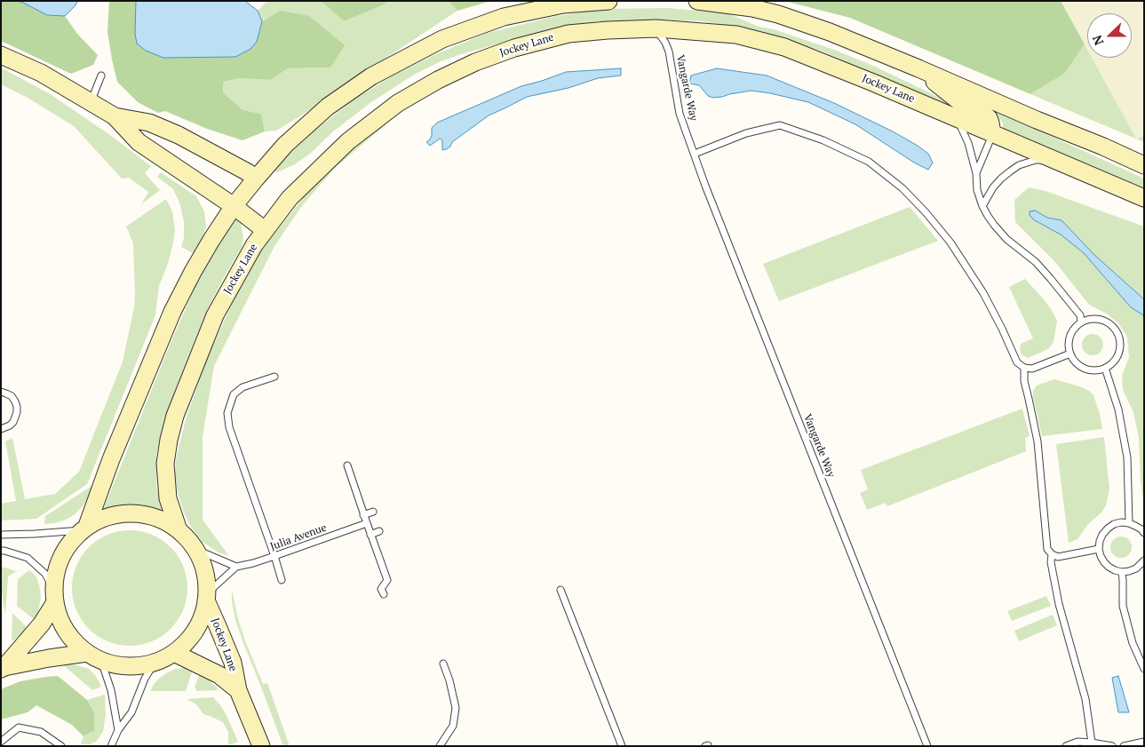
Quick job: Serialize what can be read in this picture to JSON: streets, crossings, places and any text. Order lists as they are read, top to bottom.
{
  "streets": {
    "street": ["Jockey Lane"],
    "lane": ["Vangarde Way", "Julia Avenue"]
  },
  "crossings": [
    ["Jockey Lane", "Vangarde Way"],
    ["Jockey Lane", "Julia Avenue"]
  ],
  "north": "left"
}
